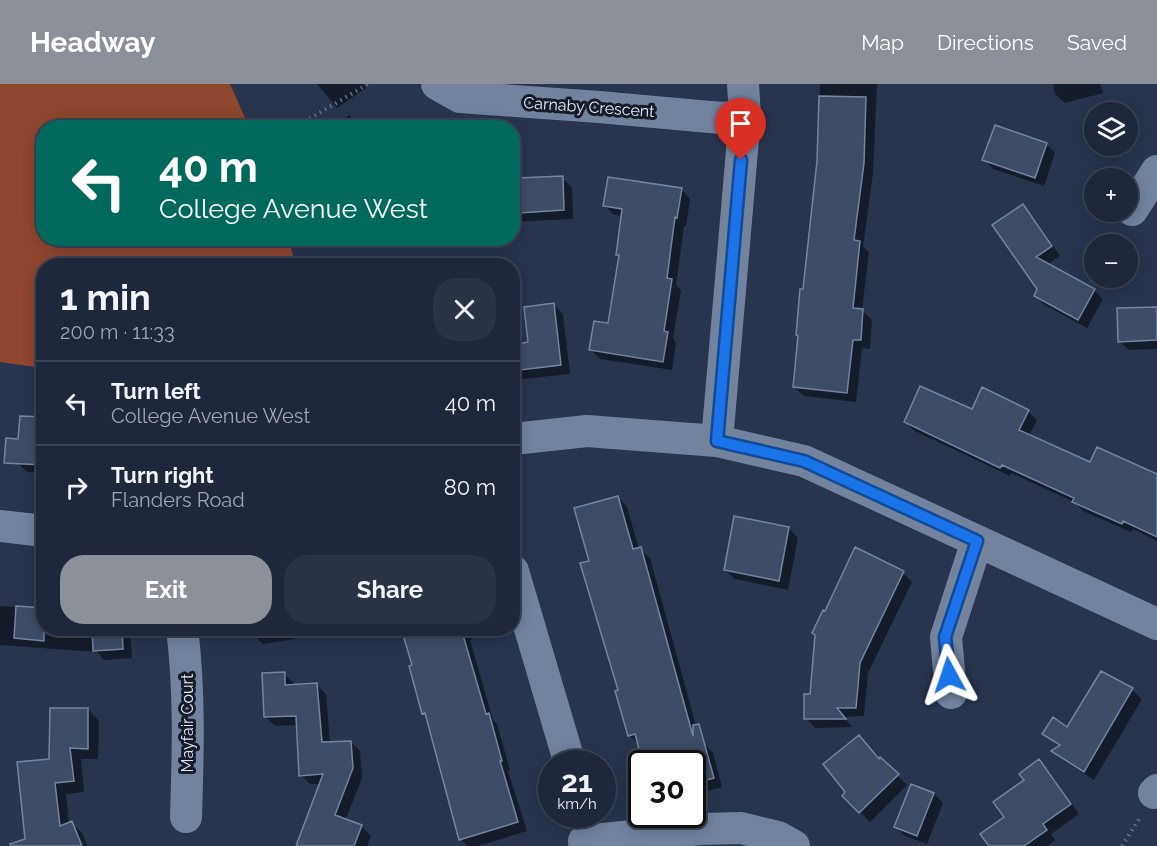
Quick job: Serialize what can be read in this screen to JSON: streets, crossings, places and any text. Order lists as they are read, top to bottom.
{
  "streets": {
    "street": ["Carnaby Crescent", "Mayfair Court"]
  },
  "page": {
    "header": "Headway",
    "nav": ["Map", "Directions", "Saved"],
    "map_buttons": ["+", "−"],
    "turn": ["40 m", "College Avenue West"],
    "heading": ["1 min", "200 m · 11:33"],
    "list": [
      {
        "name": "Turn left",
        "note": "College Avenue West",
        "value": "40 m"
      },
      {
        "name": "Turn right",
        "note": "Flanders Road",
        "value": "80 m"
      }
    ],
    "buttons": ["Exit", "Share"],
    "speed": "21 km/h",
    "limit": "30"
  }
}
